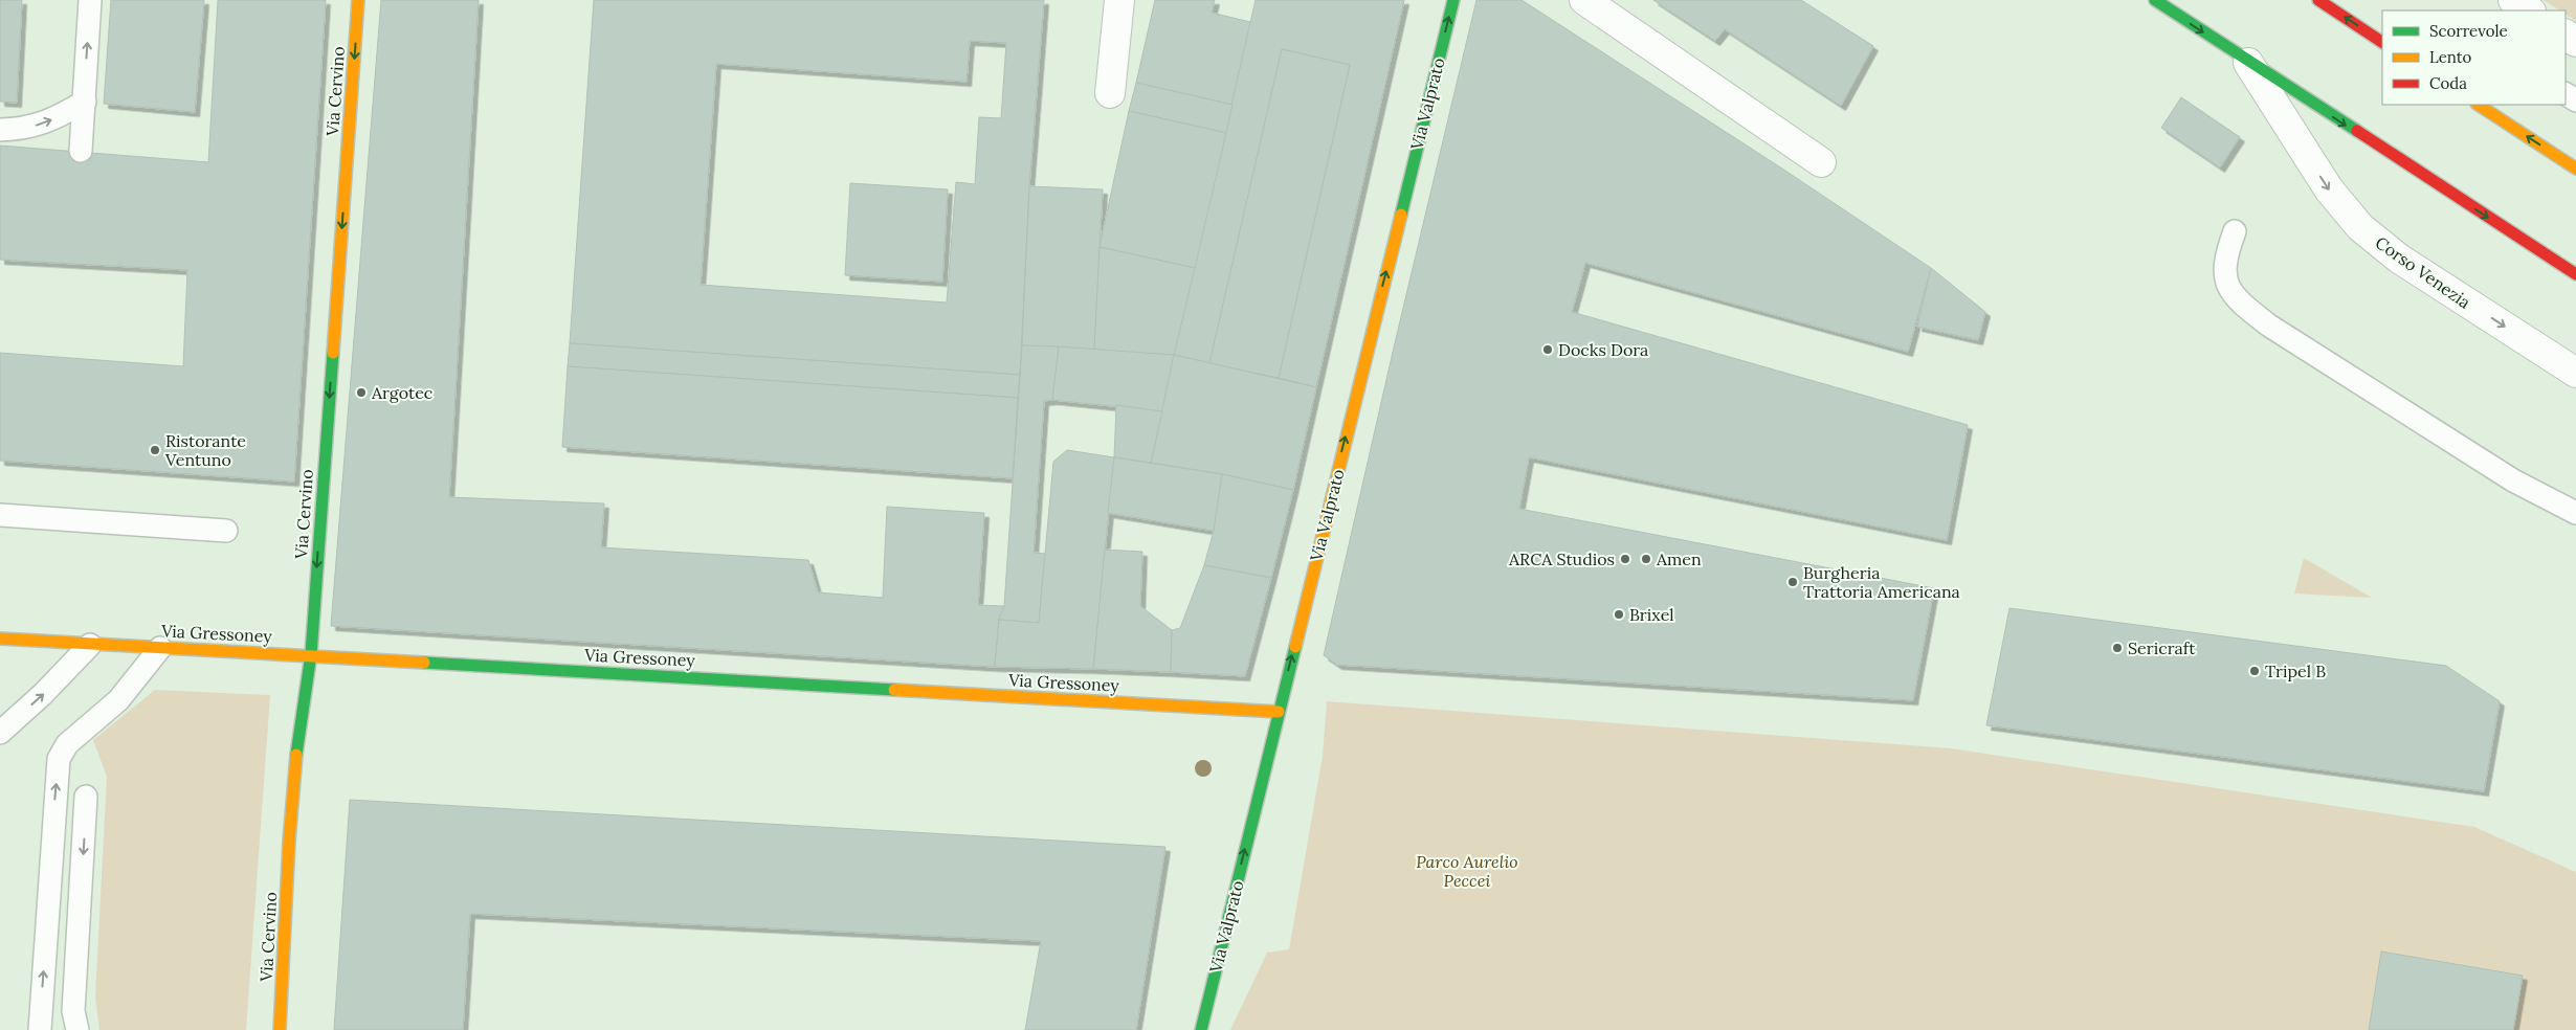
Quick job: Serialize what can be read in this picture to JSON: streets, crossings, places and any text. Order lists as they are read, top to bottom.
{
  "streets": {
    "street": [
      "Via Cervino",
      "Via Valprato",
      "Corso Venezia",
      "Via Gressoney"
    ]
  },
  "crossings": [
    ["Via Cervino", "Via Gressoney"],
    ["Via Valprato", "Via Gressoney"]
  ],
  "one_way": ["Via Cervino", "Via Valprato", "Corso Venezia"],
  "parks": ["Parco Aurelio Peccei"],
  "places": [
    "Docks Dora",
    "Argotec",
    "Ristorante Ventuno",
    "ARCA Studios",
    "Amen",
    "Burgheria Trattoria Americana",
    "Brixel",
    "Sericraft",
    "Tripel B"
  ],
  "legend": ["Scorrevole", "Lento", "Coda"]
}
